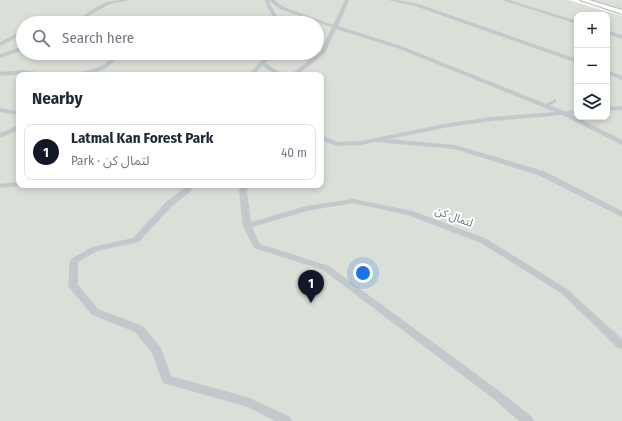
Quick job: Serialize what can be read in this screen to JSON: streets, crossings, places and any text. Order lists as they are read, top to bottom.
{
  "streets": {
    "street": ["لتمال کن"]
  },
  "page": {
    "map_buttons": ["+", "−"],
    "search": "Search here",
    "heading": "Nearby",
    "list": [
      {
        "mark": "1",
        "name": "Latmal Kan Forest Park",
        "note": "Park · لتمال کن",
        "value": "40 m"
      }
    ],
    "pins": "1"
  }
}
